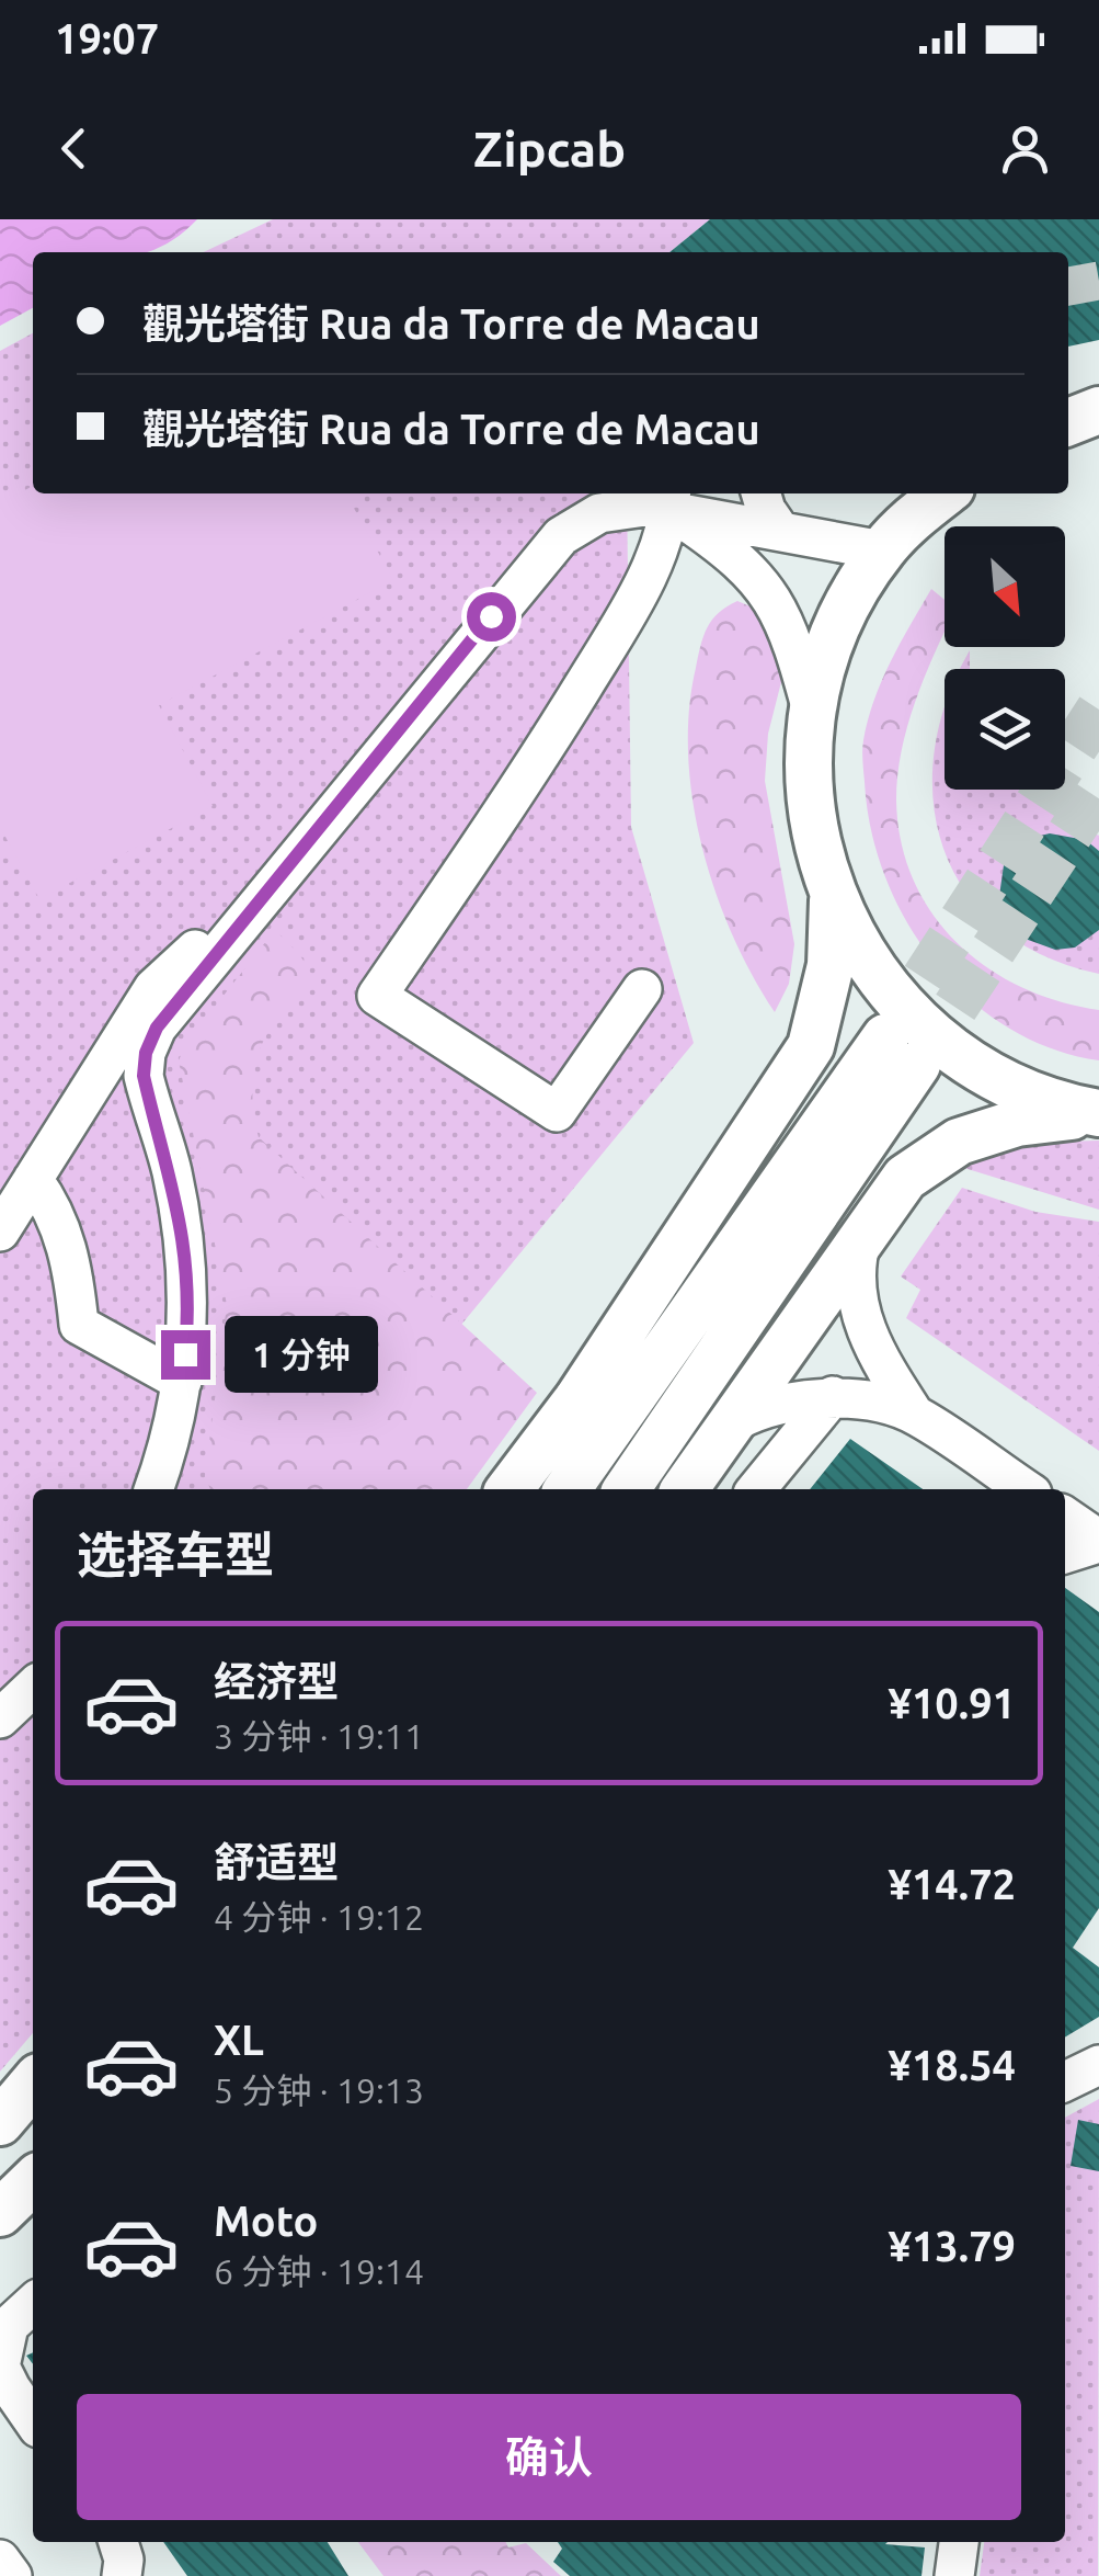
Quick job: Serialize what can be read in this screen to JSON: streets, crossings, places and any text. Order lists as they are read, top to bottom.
{
  "north": "bottom right",
  "page": {
    "status": "19:07",
    "header": "Zipcab",
    "banner": ["觀光塔街 Rua da Torre de Macau", "觀光塔街 Rua da Torre de Macau"],
    "bubble": "1 分钟",
    "heading": "选择车型",
    "list": [
      {
        "name": "经济型",
        "note": "3 分钟 · 19:11",
        "value": "¥10.91"
      },
      {
        "name": "舒适型",
        "note": "4 分钟 · 19:12",
        "value": "¥14.72"
      },
      {
        "name": "XL",
        "note": "5 分钟 · 19:13",
        "value": "¥18.54"
      },
      {
        "name": "Moto",
        "note": "6 分钟 · 19:14",
        "value": "¥13.79"
      }
    ],
    "buttons": "确认"
  }
}
